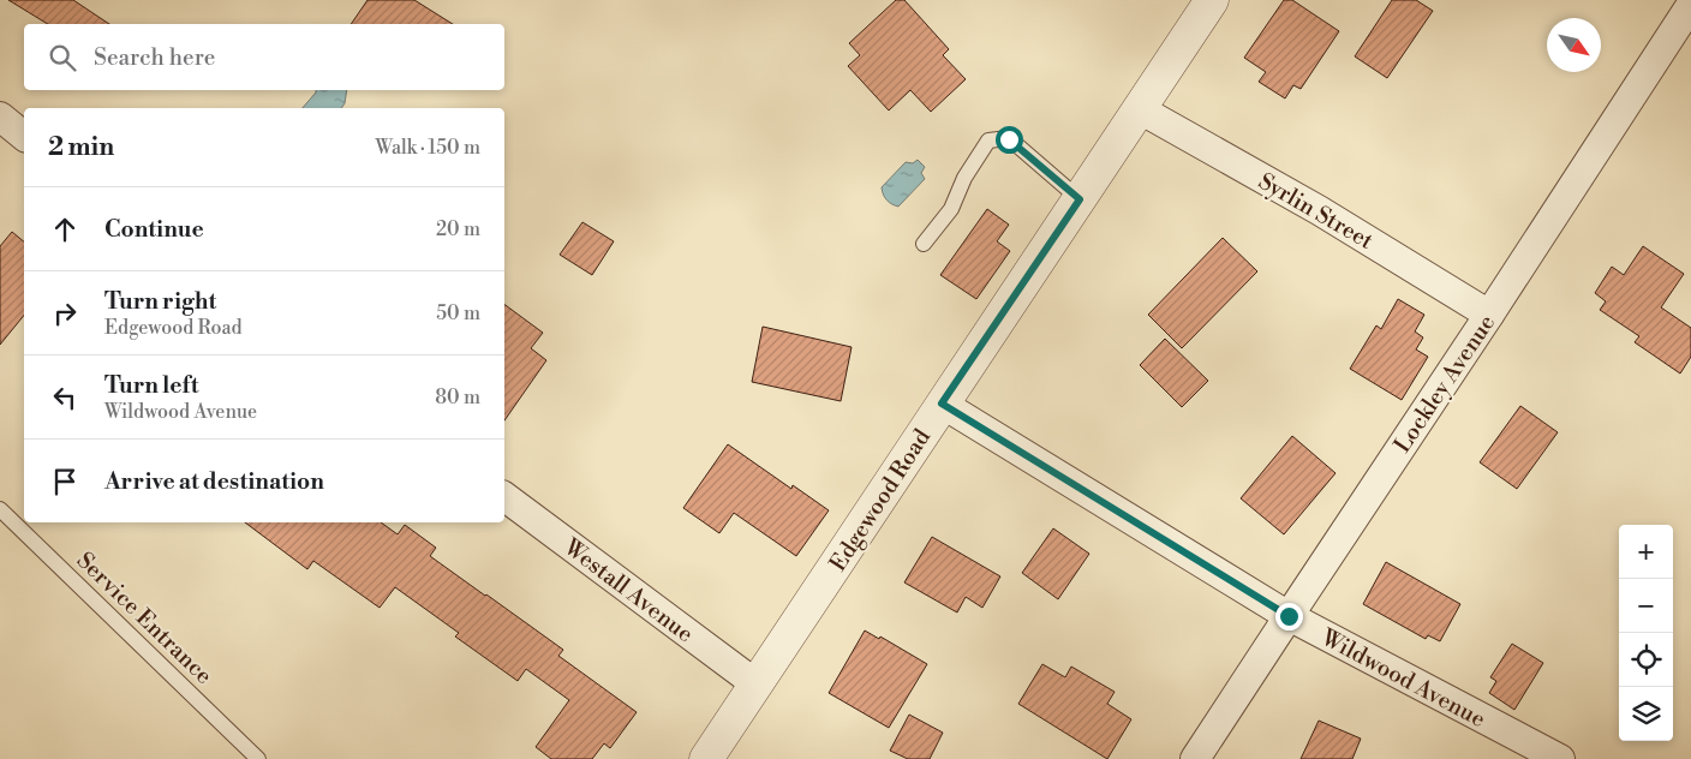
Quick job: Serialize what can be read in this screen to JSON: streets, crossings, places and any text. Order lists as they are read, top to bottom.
{
  "streets": {
    "street": [
      "Syrlin Street",
      "Lockley Avenue",
      "Edgewood Road",
      "Westall Avenue",
      "Wildwood Avenue"
    ],
    "lane": ["Service Entrance"]
  },
  "crossings": [
    ["Syrlin Street", "Lockley Avenue"],
    ["Syrlin Street", "Edgewood Road"],
    ["Lockley Avenue", "Wildwood Avenue"],
    ["Edgewood Road", "Westall Avenue"],
    ["Edgewood Road", "Wildwood Avenue"]
  ],
  "north": "bottom right",
  "page": {
    "search": "Search here",
    "heading": ["2 min", "Walk · 150 m"],
    "list": [
      ["Continue", "20 m"],
      ["Turn right", "Edgewood Road", "50 m"],
      ["Turn left", "Wildwood Avenue", "80 m"],
      "Arrive at destination"
    ],
    "map_buttons": ["+", "−"]
  }
}
